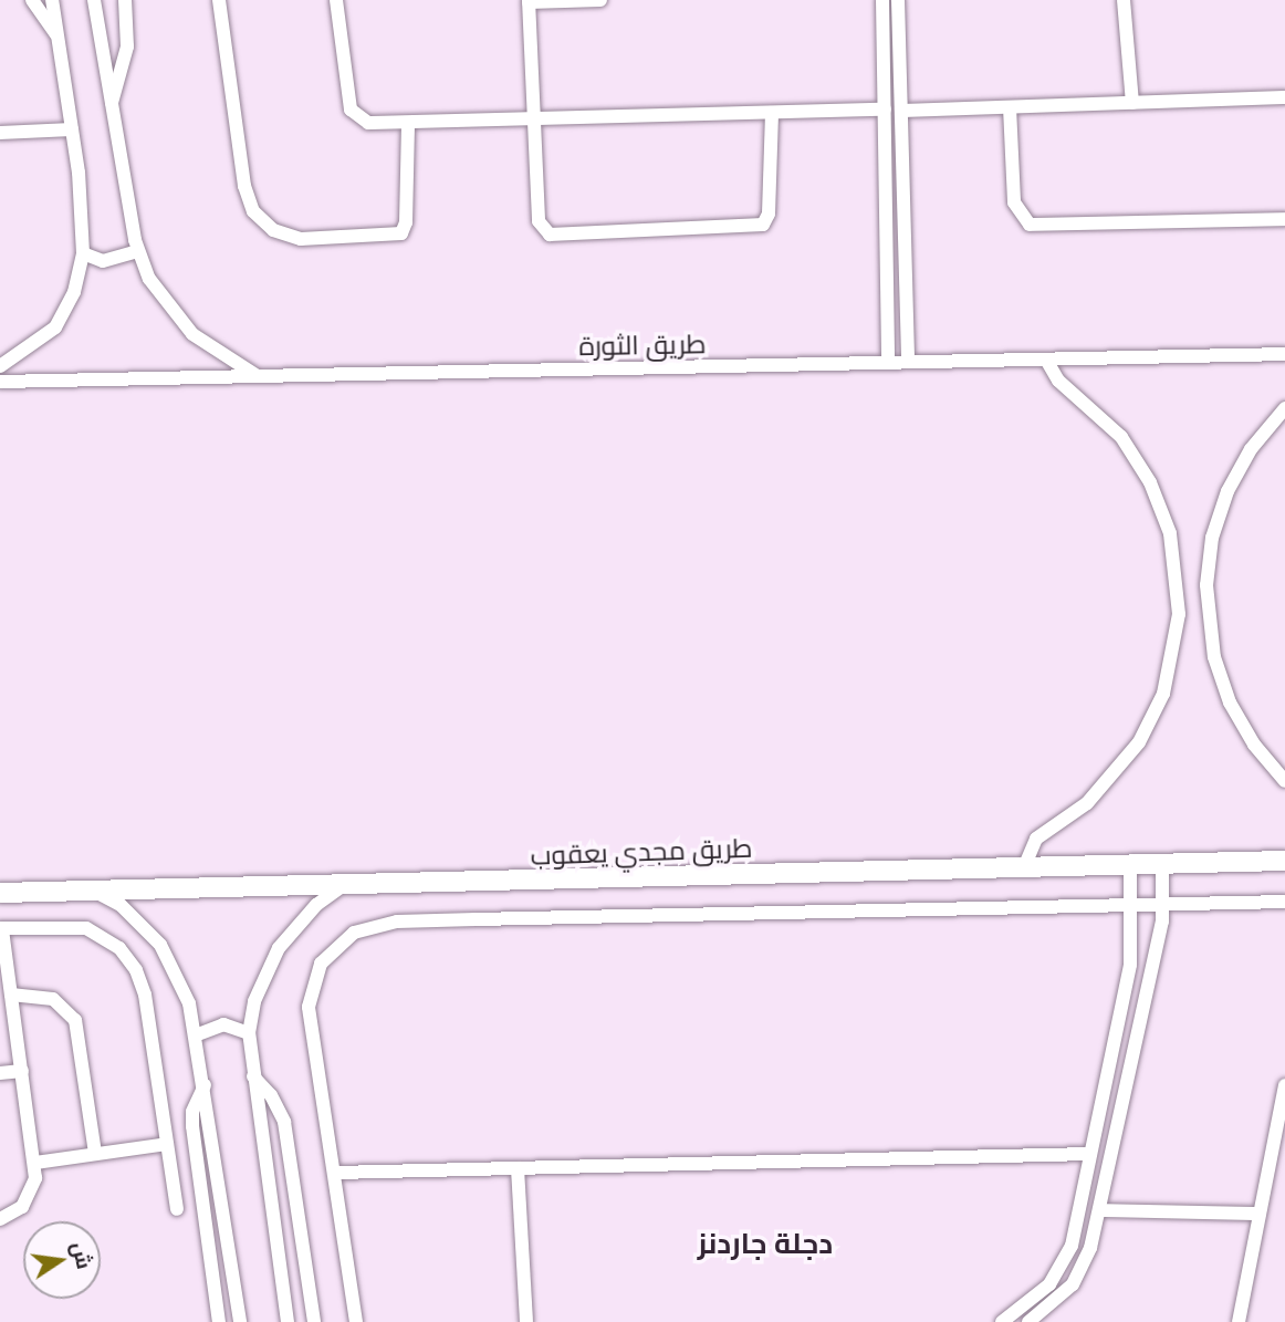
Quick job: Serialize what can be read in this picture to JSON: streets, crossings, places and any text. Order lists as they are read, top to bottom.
{
  "streets": {
    "street": ["طريق الثورة", "طريق مجدي يعقوب"]
  },
  "districts": ["دجلة جاردنز"],
  "north": "right"
}
